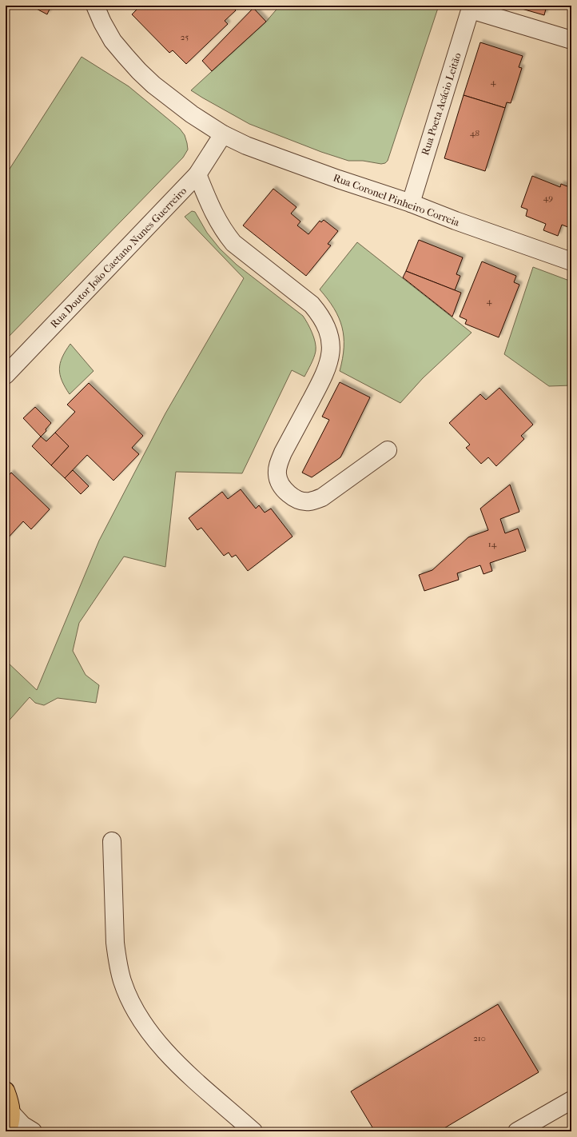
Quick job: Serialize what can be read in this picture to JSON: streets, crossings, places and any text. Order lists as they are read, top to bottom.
{
  "streets": {
    "street": ["Rua Poeta Acácio Leitão", "Rua Coronel Pinheiro Correia", "Rua Doutor João Caetano Nunes Guerreiro"]
  },
  "crossings": [
    ["Rua Poeta Acácio Leitão", "Rua Coronel Pinheiro Correia"],
    ["Rua Coronel Pinheiro Correia", "Rua Doutor João Caetano Nunes Guerreiro"]
  ],
  "house_numbers": [
    "25",
    "4",
    "48",
    "49",
    "4",
    "14",
    "210"
  ]
}
